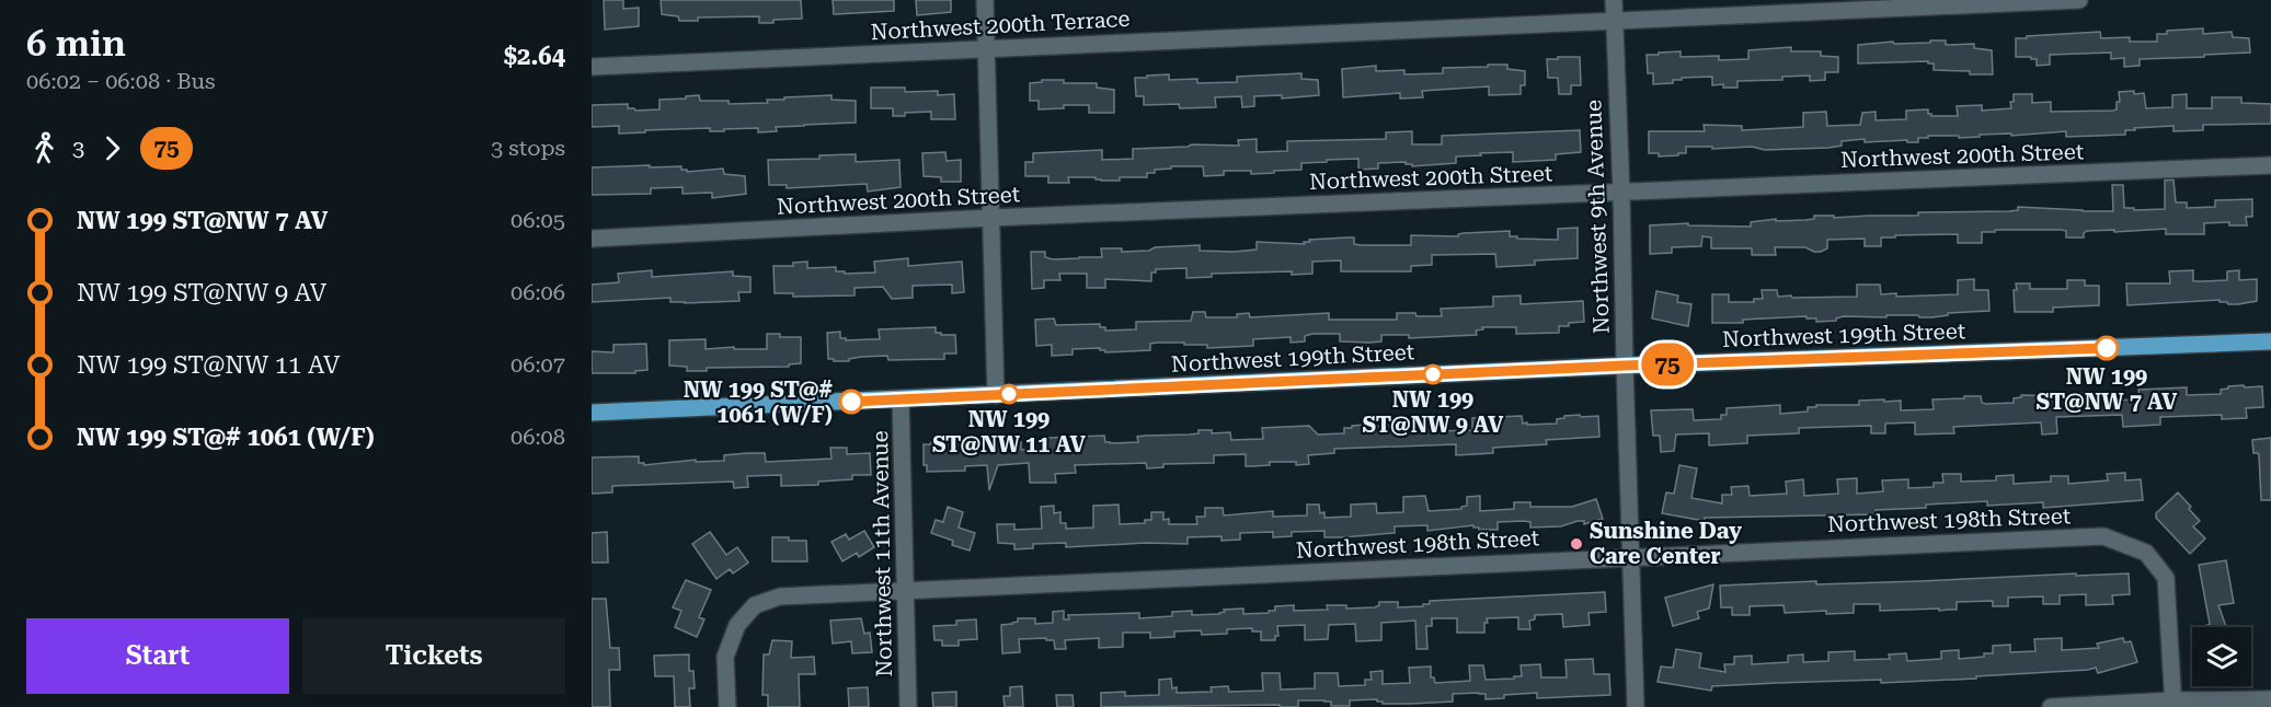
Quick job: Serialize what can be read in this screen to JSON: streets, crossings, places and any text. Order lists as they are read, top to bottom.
{
  "streets": {
    "main road": ["Northwest 199th Street"],
    "street": [
      "Northwest 200th Terrace",
      "Northwest 200th Street",
      "Northwest 9th Avenue",
      "Northwest 198th Street",
      "Northwest 11th Avenue"
    ]
  },
  "crossings": [
    ["Northwest 200th Terrace", "Northwest 9th Avenue"],
    ["Northwest 200th Street", "Northwest 9th Avenue"],
    ["Northwest 9th Avenue", "Northwest 199th Street"],
    ["Northwest 9th Avenue", "Northwest 198th Street"],
    ["Northwest 199th Street", "Northwest 11th Avenue"],
    ["Northwest 198th Street", "Northwest 11th Avenue"]
  ],
  "places": [
    "NW 199 ST@NW 7 AV",
    "NW 199 ST@NW 9 AV",
    "NW 199 ST@NW 11 AV",
    "NW 199 ST@# 1061 (W/F)",
    "Sunshine Day Care Center"
  ],
  "lines": ["bus line 75"],
  "page": {
    "heading": ["6 min", "06:02 – 06:08 · Bus", "$2.64"],
    "on_map": "75",
    "legs": ["3", "75", "3 stops"],
    "list": [
      {
        "name": "NW 199 ST@NW 7 AV",
        "value": "06:05"
      },
      {
        "name": "NW 199 ST@NW 9 AV",
        "value": "06:06"
      },
      {
        "name": "NW 199 ST@NW 11 AV",
        "value": "06:07"
      },
      {
        "name": "NW 199 ST@# 1061 (W/F)",
        "value": "06:08"
      }
    ],
    "buttons": ["Start", "Tickets"]
  }
}
